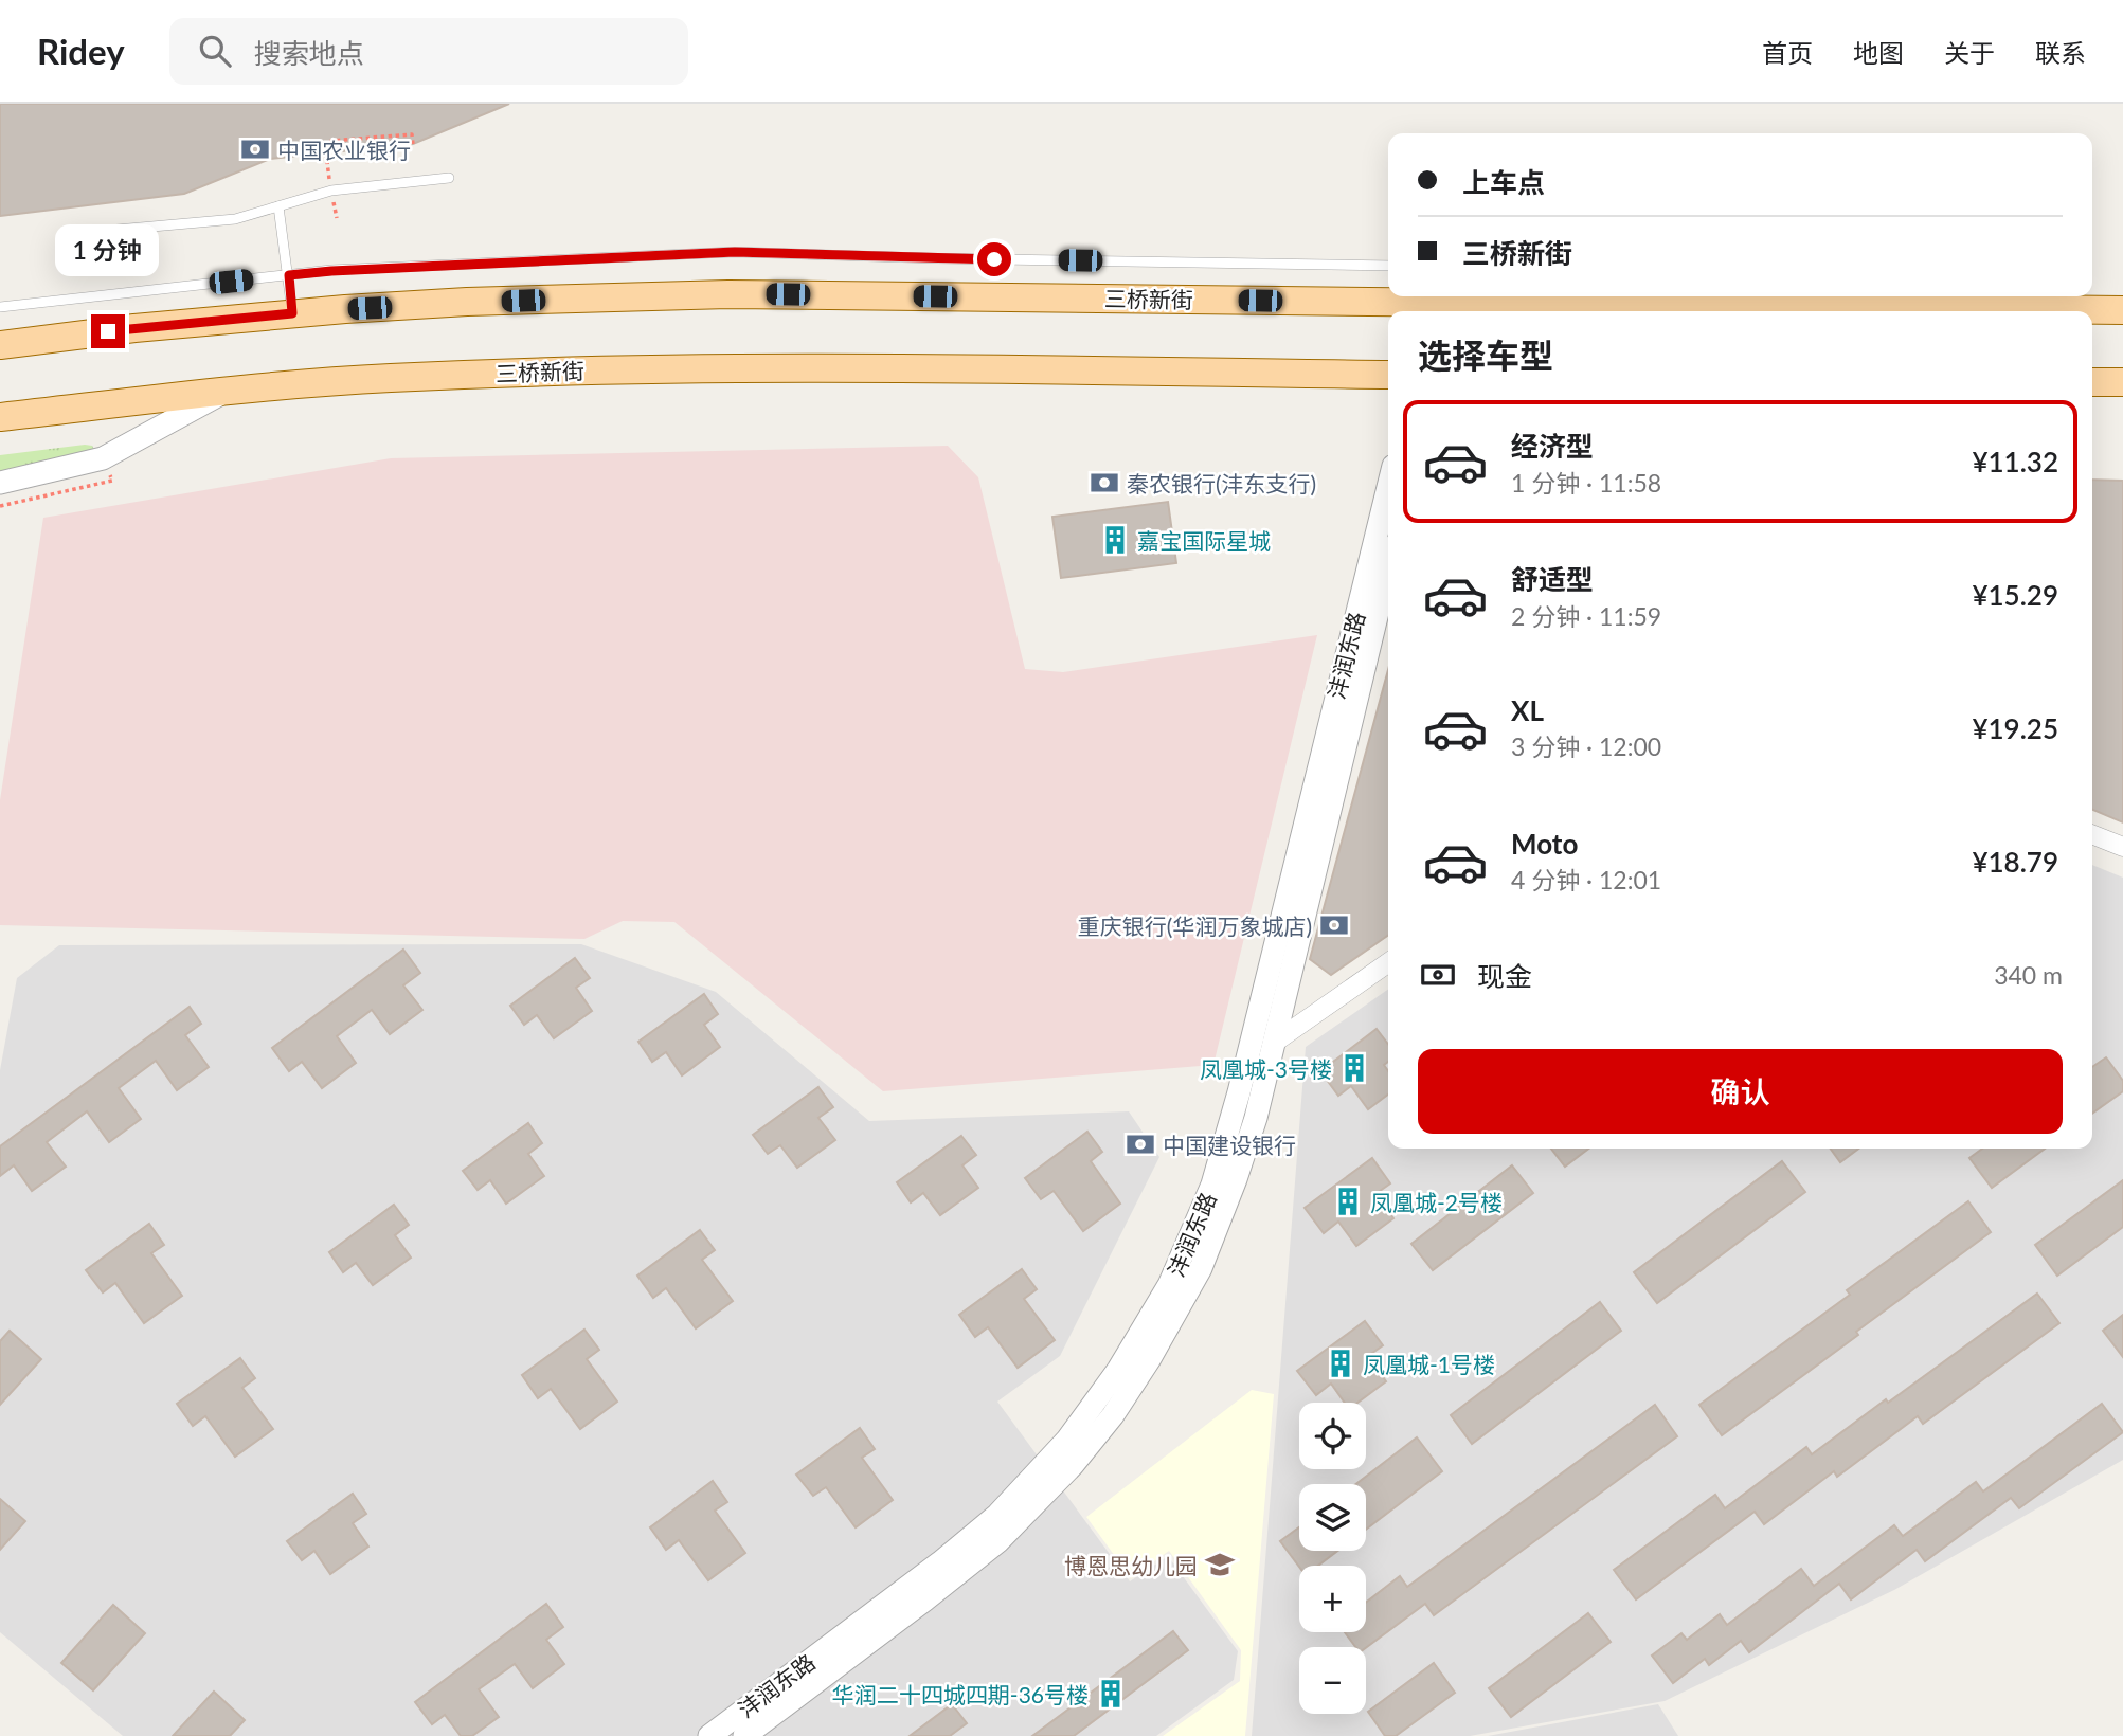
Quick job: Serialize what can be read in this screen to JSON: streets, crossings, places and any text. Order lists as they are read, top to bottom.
{
  "streets": {
    "main road": ["三桥新街"],
    "street": ["沣润东路"]
  },
  "places": {
    "bank": [
      "中国农业银行",
      "秦农银行(沣东支行)",
      "重庆银行(华润万象城店)",
      "中国建设银行"
    ],
    "building": [
      "嘉宝国际星城",
      "凤凰城-3号楼",
      "凤凰城-2号楼",
      "凤凰城-1号楼",
      "华润二十四城四期-36号楼"
    ],
    "school or university": ["博恩思幼儿园"]
  },
  "page": {
    "header": "Ridey",
    "search": "搜索地点",
    "nav": [
      "首页",
      "地图",
      "关于",
      "联系"
    ],
    "banner": ["上车点", "三桥新街"],
    "bubble": "1 分钟",
    "heading": "选择车型",
    "list": [
      {
        "name": "经济型",
        "note": "1 分钟 · 11:58",
        "value": "¥11.32"
      },
      {
        "name": "舒适型",
        "note": "2 分钟 · 11:59",
        "value": "¥15.29"
      },
      {
        "name": "XL",
        "note": "3 分钟 · 12:00",
        "value": "¥19.25"
      },
      {
        "name": "Moto",
        "note": "4 分钟 · 12:01",
        "value": "¥18.79"
      }
    ],
    "pay": ["现金", "340 m"],
    "buttons": "确认",
    "map_buttons": ["+", "−"]
  }
}
